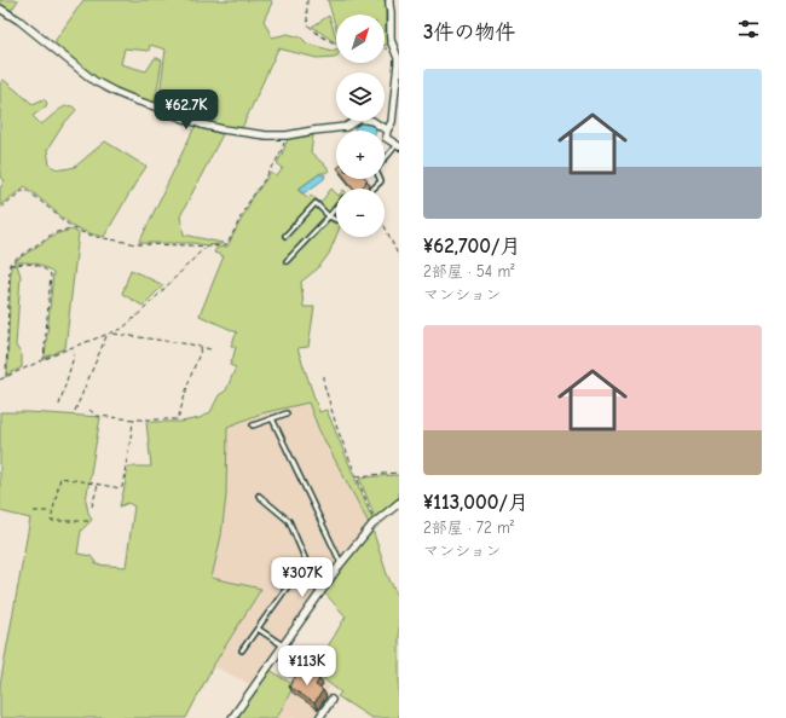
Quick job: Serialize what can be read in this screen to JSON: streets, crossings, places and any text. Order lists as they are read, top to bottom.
{
  "north": "top right",
  "page": {
    "heading": "3件の物件",
    "map_buttons": ["+", "−"],
    "list": [
      {
        "name": "¥62,700/月",
        "note": "2部屋 · 54 m² · マンション"
      },
      {
        "name": "¥113,000/月",
        "note": "2部屋 · 72 m² · マンション"
      }
    ],
    "price": ["¥62.7K", "¥307K", "¥113K"]
  }
}
